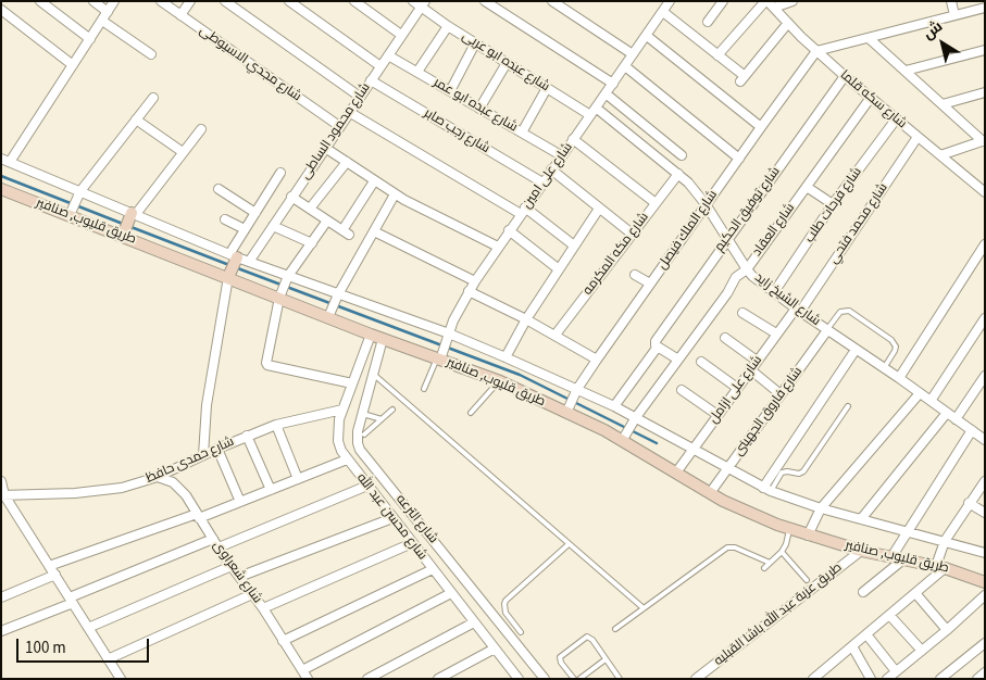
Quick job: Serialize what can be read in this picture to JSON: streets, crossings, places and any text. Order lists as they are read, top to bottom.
{
  "streets": {
    "street": [
      "شارع عبده ابو عربى",
      "شارع مجدي الاسيوطى",
      "شارع سكه قلما",
      "شارع عبده ابو عمر",
      "شارع محمود الساطى",
      "شارع رجب صابر",
      "شارع على امين",
      "شارع فرحات طلب",
      "شارع توفيق الحكيم",
      "طريق قليوب, صنافير",
      "شارع محمد فتحي",
      "شارع الملك فيصل",
      "شارع العقاد",
      "شارع مكه المكرمه",
      "شارع الشيخ زايد",
      "شارع على ازامل",
      "شارع فاروق الجهينى",
      "شارع حمدى حافظ",
      "شارع محسن عبد الله",
      "شارع الترعه",
      "شارع شعراوى",
      "طريق عزبة عبد الله باشا القبليه"
    ]
  },
  "crossings": [
    ["شارع عبده ابو عربى", "شارع محمود الساطى"],
    ["شارع عبده ابو عربى", "شارع على امين"],
    ["شارع عبده ابو عربى", "شارع الشيخ زايد"],
    ["شارع مجدي الاسيوطى", "شارع محمود الساطى"],
    ["شارع سكه قلما", "شارع فرحات طلب"],
    ["شارع سكه قلما", "شارع توفيق الحكيم"],
    ["شارع سكه قلما", "شارع محمد فتحي"],
    ["شارع سكه قلما", "شارع الملك فيصل"],
    ["شارع سكه قلما", "شارع العقاد"],
    ["شارع عبده ابو عمر", "شارع محمود الساطى"],
    ["شارع عبده ابو عمر", "شارع على امين"],
    ["شارع محمود الساطى", "شارع رجب صابر"],
    ["شارع محمود الساطى", "طريق قليوب, صنافير"],
    ["شارع رجب صابر", "شارع على امين"],
    ["شارع على امين", "طريق قليوب, صنافير"],
    ["شارع على امين", "شارع الشيخ زايد"],
    ["شارع فرحات طلب", "شارع الشيخ زايد"],
    ["شارع توفيق الحكيم", "طريق قليوب, صنافير"],
    ["شارع توفيق الحكيم", "شارع الشيخ زايد"],
    ["طريق قليوب, صنافير", "شارع الملك فيصل"],
    ["طريق قليوب, صنافير", "شارع العقاد"],
    ["طريق قليوب, صنافير", "شارع على ازامل"],
    ["طريق قليوب, صنافير", "شارع فاروق الجهينى"],
    ["طريق قليوب, صنافير", "شارع محسن عبد الله"],
    ["طريق قليوب, صنافير", "شارع الترعه"],
    ["طريق قليوب, صنافير", "طريق عزبة عبد الله باشا القبليه"],
    ["شارع محمد فتحي", "شارع الشيخ زايد"],
    ["شارع محمد فتحي", "شارع على ازامل"],
    ["شارع الملك فيصل", "شارع الشيخ زايد"],
    ["شارع العقاد", "شارع الشيخ زايد"],
    ["شارع مكه المكرمه", "شارع الشيخ زايد"],
    ["شارع الشيخ زايد", "شارع على ازامل"],
    ["شارع الشيخ زايد", "شارع فاروق الجهينى"],
    ["شارع حمدى حافظ", "شارع محسن عبد الله"],
    ["شارع حمدى حافظ", "شارع شعراوى"]
  ],
  "scale_bar": "100 m",
  "north": "top left"
}
